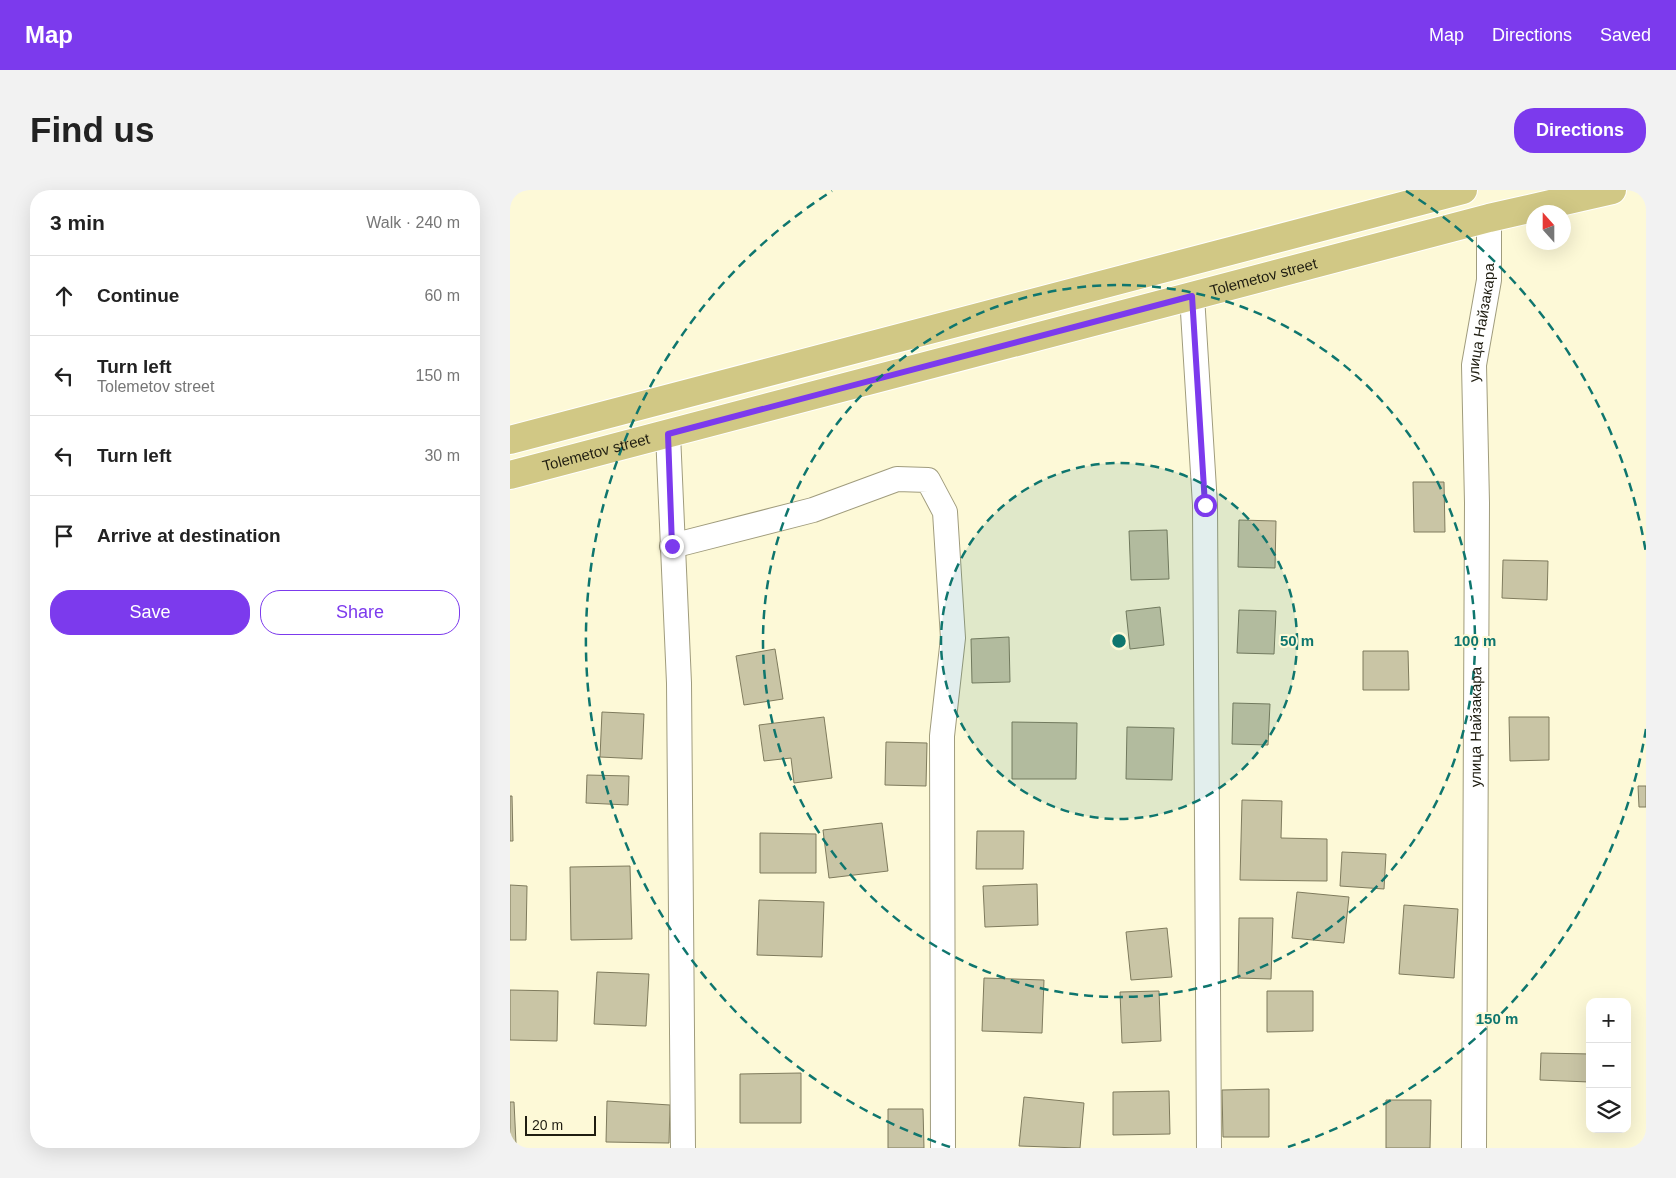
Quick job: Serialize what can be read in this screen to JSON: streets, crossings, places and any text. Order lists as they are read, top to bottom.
{
  "streets": {
    "main road": ["Tolemetov street"],
    "street": ["улица Найзакара"]
  },
  "crossings": [
    ["Tolemetov street", "улица Найзакара"]
  ],
  "scale_bar": "20 m",
  "north": "top",
  "page": {
    "header": "Map",
    "nav": ["Map", "Directions", "Saved"],
    "buttons": [
      "Directions",
      ["Save", "Share"]
    ],
    "title": "Find us",
    "heading": ["3 min", "Walk · 240 m"],
    "list": [
      ["Continue", "60 m"],
      ["Turn left", "Tolemetov street", "150 m"],
      ["Turn left", "30 m"],
      "Arrive at destination"
    ],
    "map_buttons": ["+", "−"],
    "scale": "20 m"
  },
  "rings": ["50 m", "100 m", "150 m"]
}
